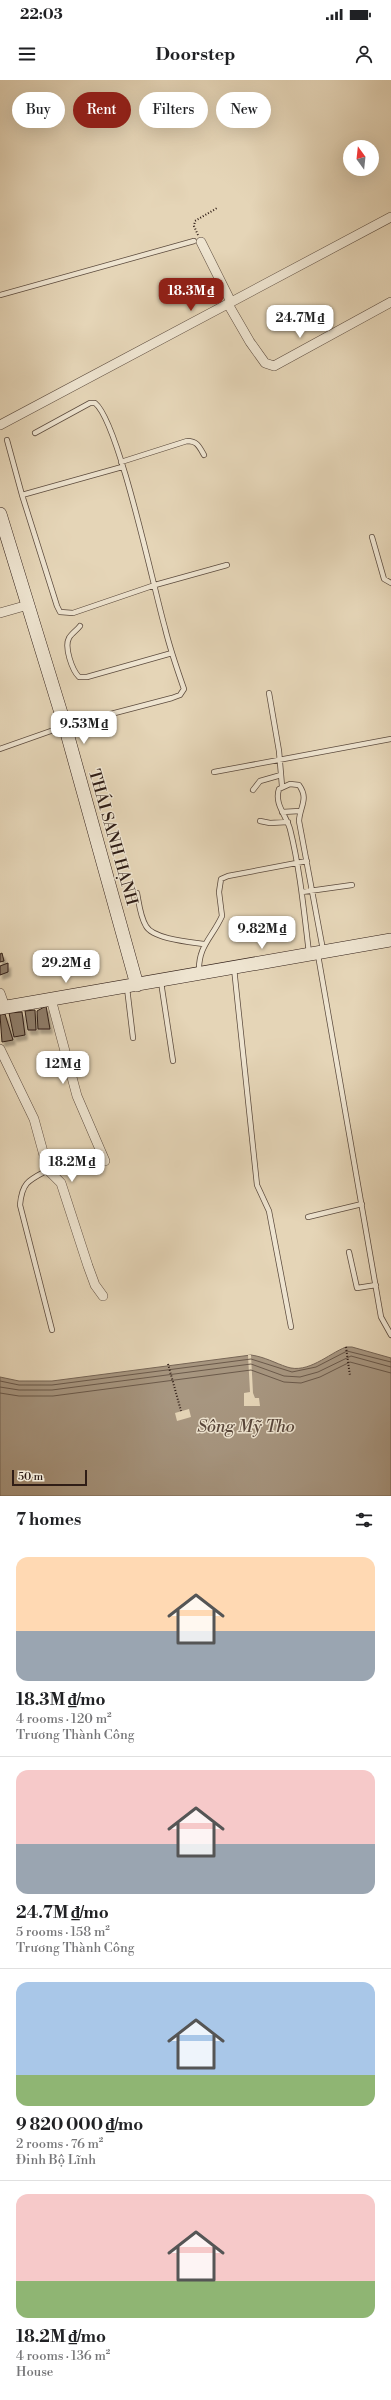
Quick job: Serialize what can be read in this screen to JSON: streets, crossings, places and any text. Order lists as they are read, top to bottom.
{
  "streets": {
    "street": ["THÁI SANH HẠNH"]
  },
  "water": ["Sông Mỹ Tho"],
  "scale_bar": "50 m",
  "north": "top",
  "page": {
    "status": "22:03",
    "header": "Doorstep",
    "chip": [
      "Buy",
      "Rent",
      "Filters",
      "New"
    ],
    "price": [
      "18.3M ₫",
      "24.7M ₫",
      "9.53M ₫",
      "9.82M ₫",
      "29.2M ₫",
      "12M ₫",
      "18.2M ₫"
    ],
    "scale": "50 m",
    "heading": "7 homes",
    "list": [
      {
        "name": "18.3M ₫/mo",
        "note": "4 rooms · 120 m² · Trương Thành Công"
      },
      {
        "name": "24.7M ₫/mo",
        "note": "5 rooms · 158 m² · Trương Thành Công"
      },
      {
        "name": "9 820 000 ₫/mo",
        "note": "2 rooms · 76 m² · Đinh Bộ Lĩnh"
      },
      {
        "name": "18.2M ₫/mo",
        "note": "4 rooms · 136 m² · House"
      }
    ]
  }
}
